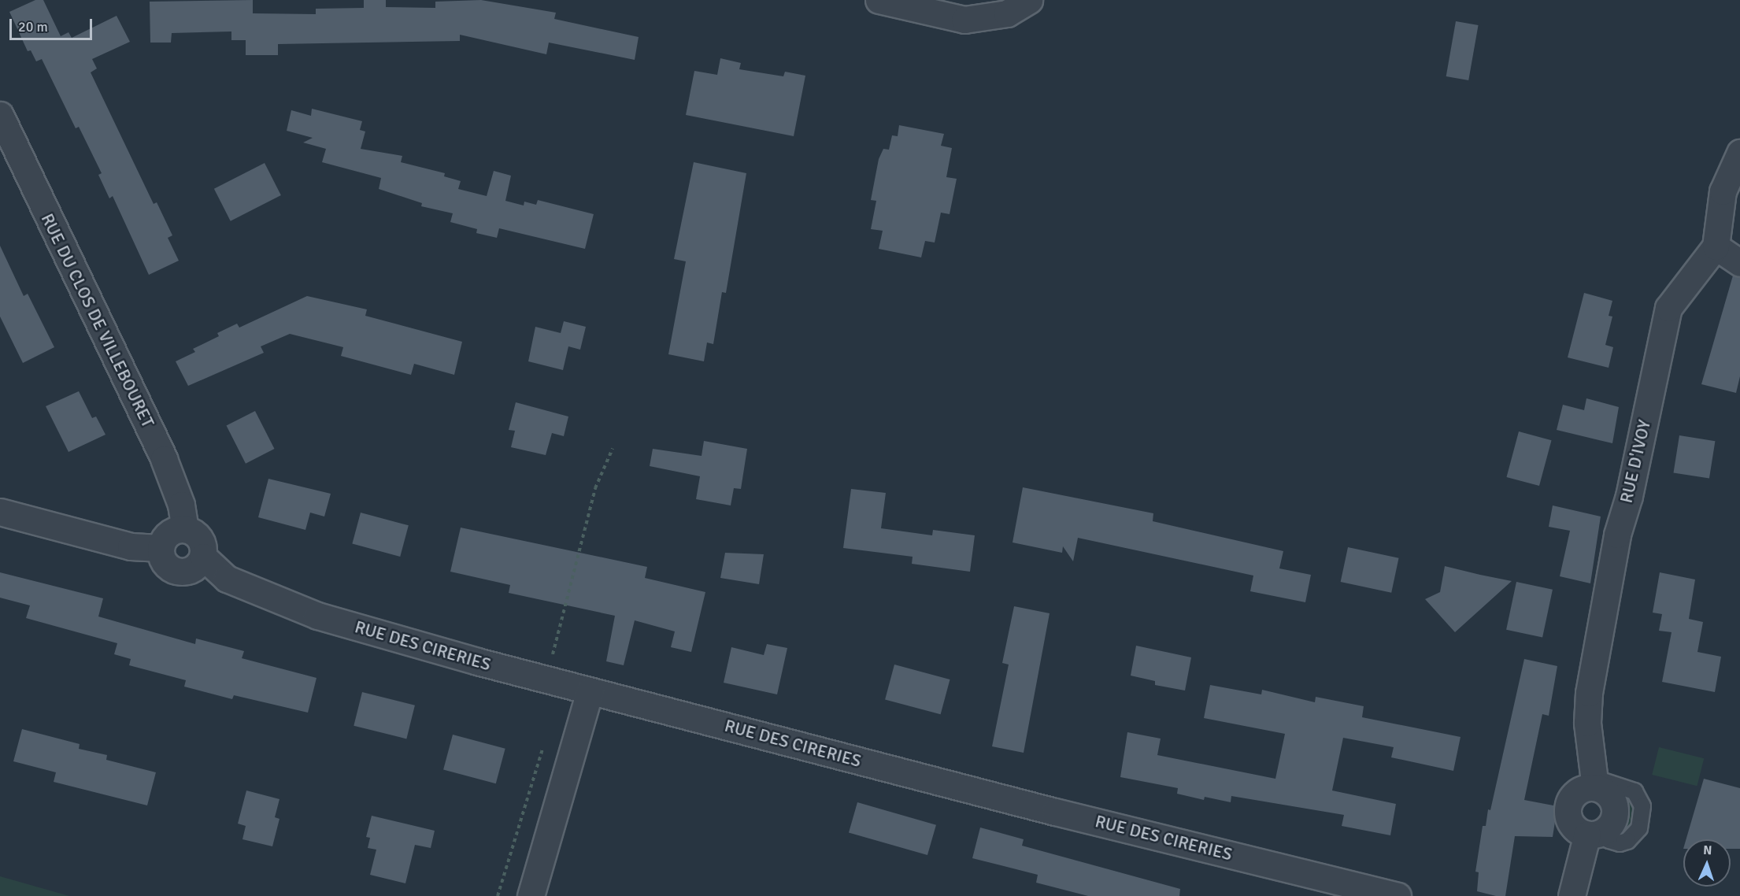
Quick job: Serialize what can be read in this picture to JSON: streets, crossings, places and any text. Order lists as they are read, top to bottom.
{
  "streets": {
    "street": ["RUE DU CLOS DE VILLEBOURET", "RUE D'IVOY", "RUE DES CIRERIES"]
  },
  "crossings": [
    ["RUE DU CLOS DE VILLEBOURET", "RUE DES CIRERIES"]
  ],
  "scale_bar": "20 m",
  "north": "top"
}
